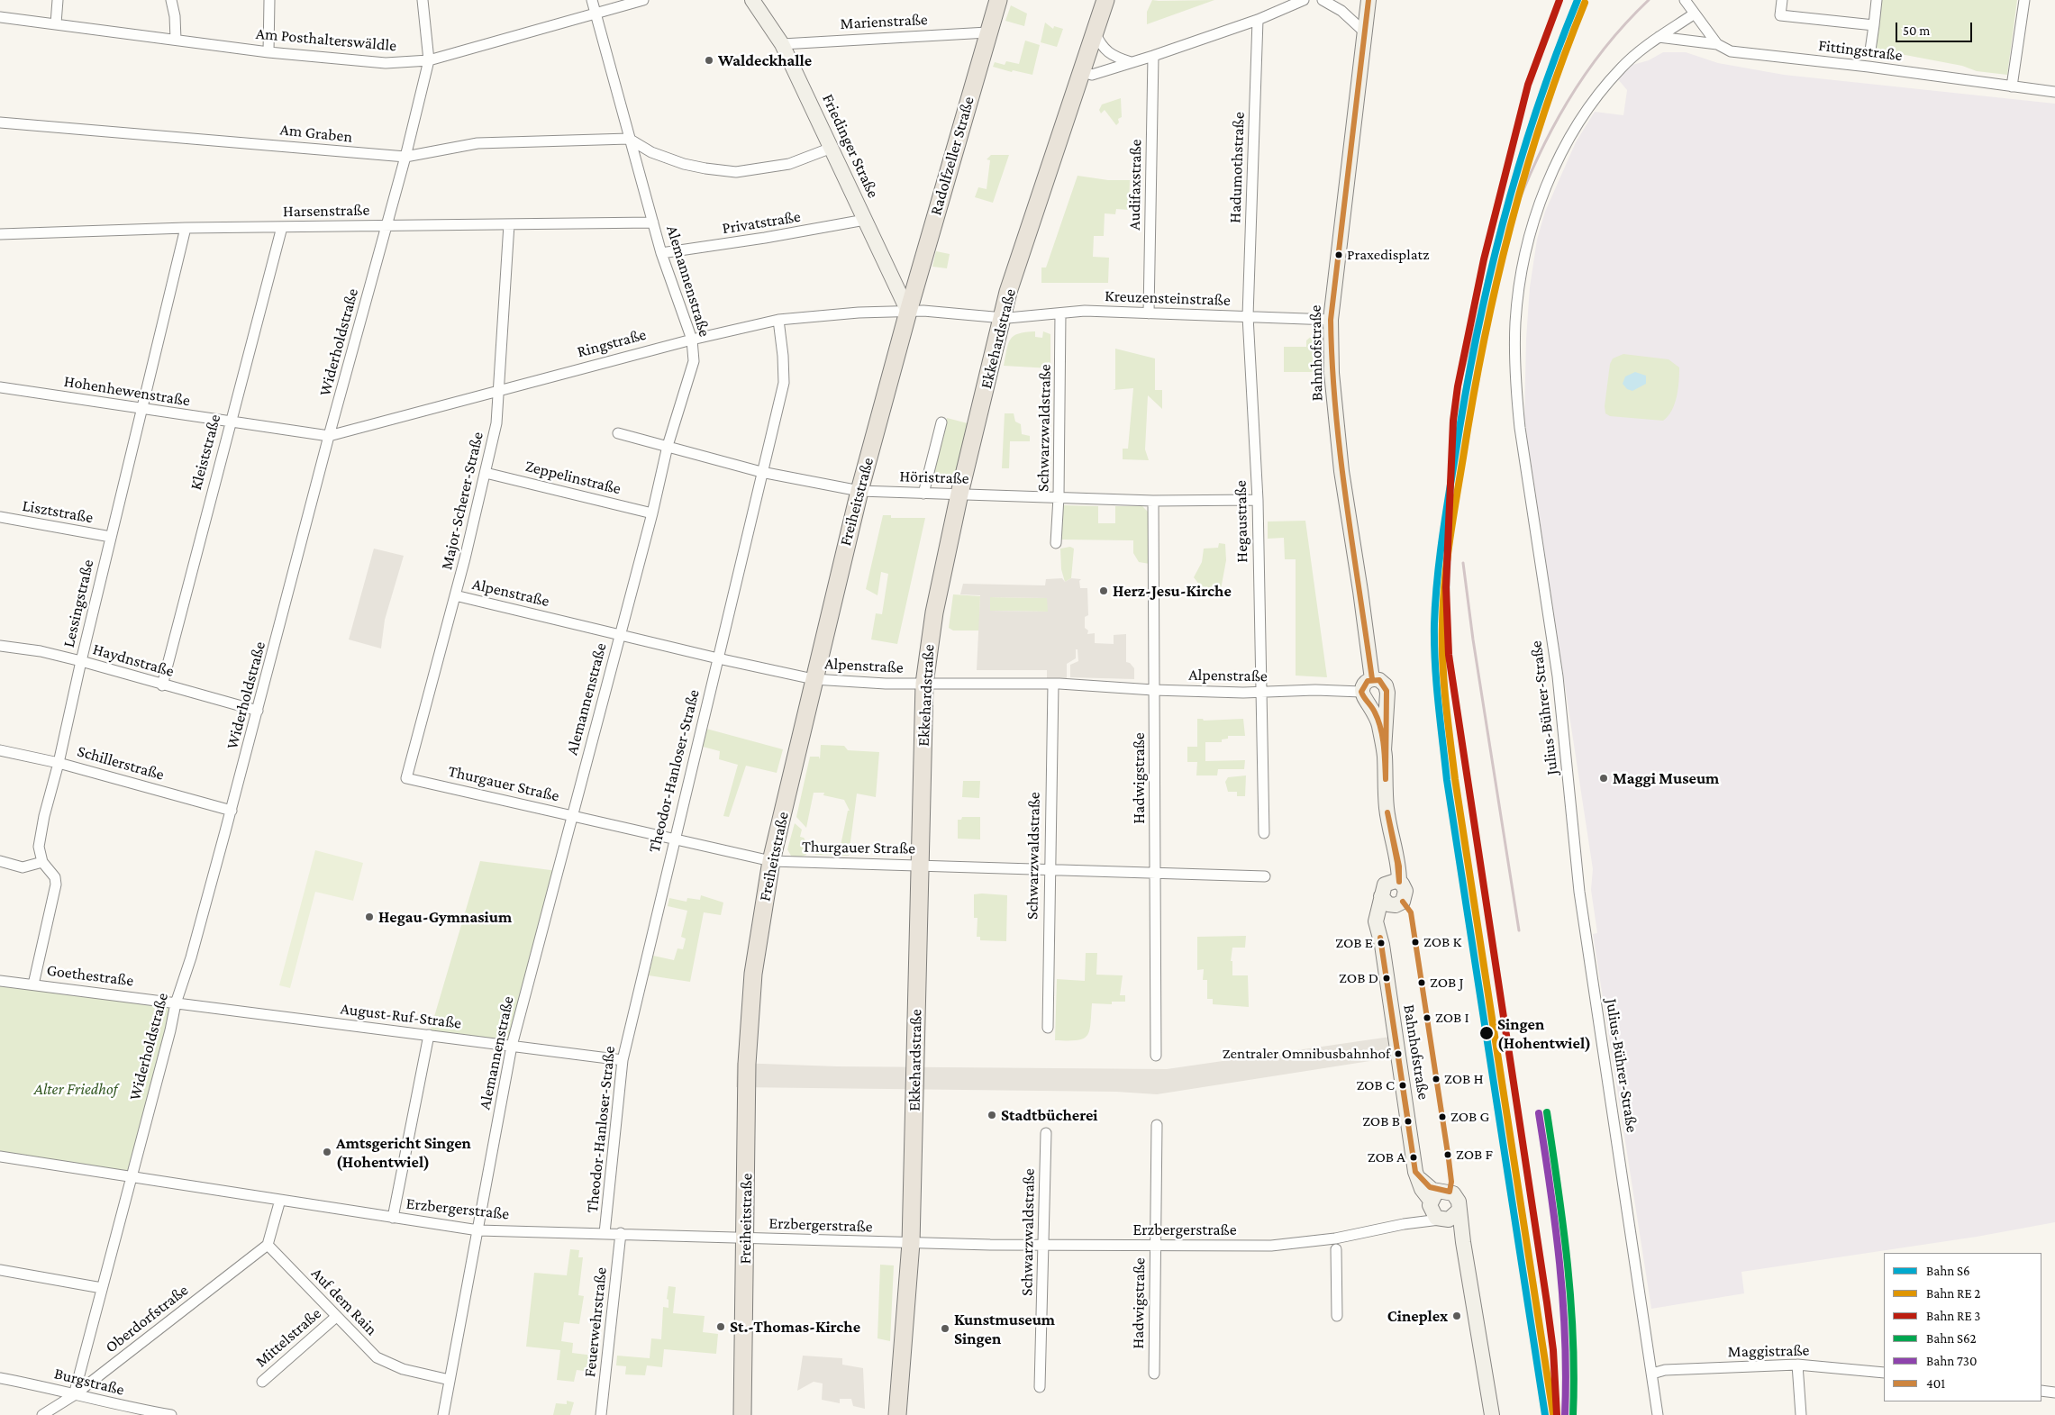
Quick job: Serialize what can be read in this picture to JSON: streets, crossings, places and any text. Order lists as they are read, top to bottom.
{
  "streets": {
    "main road": ["Radolfzeller Straße", "Ekkehardstraße", "Freiheitstraße"],
    "street": [
      "Marienstraße",
      "Am Posthalterswäldle",
      "Fittingstraße",
      "Am Graben",
      "Friedinger Straße",
      "Hadumothstraße",
      "Audifaxstraße",
      "Harsenstraße",
      "Privatstraße",
      "Alemannenstraße",
      "Kreuzensteinstraße",
      "Widerholdstraße",
      "Ringstraße",
      "Bahnhofstraße",
      "Hohenhewenstraße",
      "Schwarzwaldstraße",
      "Kleiststraße",
      "Zeppelinstraße",
      "Höristraße",
      "Major-Scherer-Straße",
      "Lisztstraße",
      "Hegaustraße",
      "Alpenstraße",
      "Lessingstraße",
      "Haydnstraße",
      "Julius-Bührer-Straße",
      "Schillerstraße",
      "Theodor-Hanloser-Straße",
      "Hadwigstraße",
      "Thurgauer Straße",
      "Goethestraße",
      "August-Ruf-Straße",
      "Erzbergerstraße",
      "Auf dem Rain",
      "Oberdorfstraße",
      "Feuerwehrstraße",
      "Mittelstraße",
      "Maggistraße",
      "Burgstraße"
    ]
  },
  "crossings": [
    ["Marienstraße", "Friedinger Straße"],
    ["Marienstraße", "Radolfzeller Straße"],
    ["Am Posthalterswäldle", "Alemannenstraße"],
    ["Am Posthalterswäldle", "Widerholdstraße"],
    ["Am Graben", "Alemannenstraße"],
    ["Am Graben", "Widerholdstraße"],
    ["Friedinger Straße", "Radolfzeller Straße"],
    ["Friedinger Straße", "Privatstraße"],
    ["Friedinger Straße", "Ringstraße"],
    ["Friedinger Straße", "Freiheitstraße"],
    ["Radolfzeller Straße", "Ringstraße"],
    ["Radolfzeller Straße", "Freiheitstraße"],
    ["Hadumothstraße", "Kreuzensteinstraße"],
    ["Hadumothstraße", "Hegaustraße"],
    ["Audifaxstraße", "Kreuzensteinstraße"],
    ["Harsenstraße", "Alemannenstraße"],
    ["Harsenstraße", "Widerholdstraße"],
    ["Harsenstraße", "Kleiststraße"],
    ["Harsenstraße", "Major-Scherer-Straße"],
    ["Harsenstraße", "Lessingstraße"],
    ["Privatstraße", "Alemannenstraße"],
    ["Alemannenstraße", "Ringstraße"],
    ["Alemannenstraße", "Zeppelinstraße"],
    ["Alemannenstraße", "Höristraße"],
    ["Alemannenstraße", "Alpenstraße"],
    ["Alemannenstraße", "Thurgauer Straße"],
    ["Alemannenstraße", "August-Ruf-Straße"],
    ["Alemannenstraße", "Erzbergerstraße"],
    ["Alemannenstraße", "Auf dem Rain"],
    ["Kreuzensteinstraße", "Ekkehardstraße"],
    ["Kreuzensteinstraße", "Ringstraße"],
    ["Kreuzensteinstraße", "Bahnhofstraße"],
    ["Kreuzensteinstraße", "Schwarzwaldstraße"],
    ["Kreuzensteinstraße", "Hegaustraße"],
    ["Ekkehardstraße", "Ringstraße"],
    ["Ekkehardstraße", "Höristraße"],
    ["Ekkehardstraße", "Alpenstraße"],
    ["Ekkehardstraße", "Thurgauer Straße"],
    ["Ekkehardstraße", "Erzbergerstraße"],
    ["Widerholdstraße", "Ringstraße"],
    ["Widerholdstraße", "Hohenhewenstraße"],
    ["Widerholdstraße", "Haydnstraße"],
    ["Widerholdstraße", "Schillerstraße"],
    ["Widerholdstraße", "Goethestraße"],
    ["Widerholdstraße", "August-Ruf-Straße"],
    ["Widerholdstraße", "Erzbergerstraße"],
    ["Widerholdstraße", "Oberdorfstraße"],
    ["Widerholdstraße", "Burgstraße"],
    ["Ringstraße", "Hohenhewenstraße"],
    ["Ringstraße", "Major-Scherer-Straße"],
    ["Ringstraße", "Freiheitstraße"],
    ["Ringstraße", "Theodor-Hanloser-Straße"],
    ["Bahnhofstraße", "Alpenstraße"],
    ["Bahnhofstraße", "Erzbergerstraße"],
    ["Hohenhewenstraße", "Kleiststraße"],
    ["Hohenhewenstraße", "Lessingstraße"],
    ["Schwarzwaldstraße", "Höristraße"],
    ["Schwarzwaldstraße", "Alpenstraße"],
    ["Schwarzwaldstraße", "Thurgauer Straße"],
    ["Schwarzwaldstraße", "Erzbergerstraße"],
    ["Kleiststraße", "Haydnstraße"],
    ["Zeppelinstraße", "Major-Scherer-Straße"],
    ["Höristraße", "Freiheitstraße"],
    ["Höristraße", "Hegaustraße"],
    ["Höristraße", "Theodor-Hanloser-Straße"],
    ["Höristraße", "Hadwigstraße"],
    ["Major-Scherer-Straße", "Alpenstraße"],
    ["Major-Scherer-Straße", "Thurgauer Straße"],
    ["Freiheitstraße", "Alpenstraße"],
    ["Freiheitstraße", "Thurgauer Straße"],
    ["Freiheitstraße", "Erzbergerstraße"],
    ["Lisztstraße", "Lessingstraße"],
    ["Hegaustraße", "Alpenstraße"],
    ["Alpenstraße", "Theodor-Hanloser-Straße"],
    ["Alpenstraße", "Hadwigstraße"],
    ["Lessingstraße", "Haydnstraße"],
    ["Lessingstraße", "Schillerstraße"],
    ["Lessingstraße", "Goethestraße"],
    ["Julius-Bührer-Straße", "Maggistraße"],
    ["Theodor-Hanloser-Straße", "Thurgauer Straße"],
    ["Theodor-Hanloser-Straße", "August-Ruf-Straße"],
    ["Theodor-Hanloser-Straße", "Erzbergerstraße"],
    ["Hadwigstraße", "Thurgauer Straße"],
    ["Hadwigstraße", "Erzbergerstraße"],
    ["Goethestraße", "August-Ruf-Straße"],
    ["Erzbergerstraße", "Feuerwehrstraße"],
    ["Auf dem Rain", "Oberdorfstraße"],
    ["Auf dem Rain", "Mittelstraße"],
    ["Oberdorfstraße", "Burgstraße"]
  ],
  "parks": ["Alter Friedhof"],
  "places": [
    "Waldeckhalle",
    "Praxedisplatz",
    "Herz-Jesu-Kirche",
    "Maggi Museum",
    "Hegau-Gymnasium",
    "ZOB K",
    "ZOB E",
    "ZOB D",
    "ZOB J",
    "ZOB I",
    "Singen (Hohentwiel)",
    "Zentraler Omnibusbahnhof",
    "ZOB H",
    "ZOB C",
    "Stadtbücherei",
    "ZOB G",
    "ZOB B",
    "Amtsgericht Singen (Hohentwiel)",
    "ZOB F",
    "ZOB A",
    "Cineplex",
    "St.-Thomas-Kirche",
    "Kunstmuseum Singen"
  ],
  "lines": [
    "rail line S6",
    "transit line 401",
    "rail line S62",
    "rail line 730"
  ],
  "legend": [
    "Bahn S6",
    "Bahn RE 2",
    "Bahn RE 3",
    "Bahn S62",
    "Bahn 730",
    "401"
  ],
  "scale_bar": "50 m"
}
